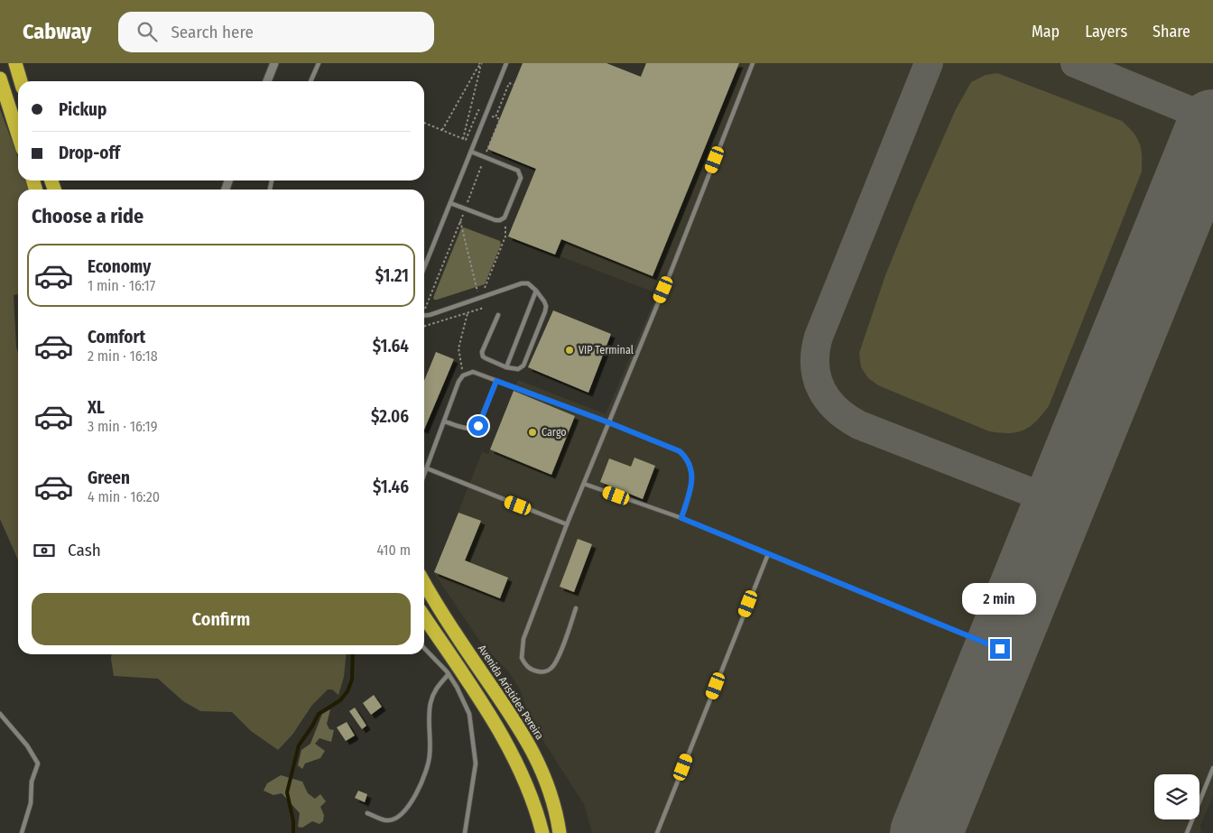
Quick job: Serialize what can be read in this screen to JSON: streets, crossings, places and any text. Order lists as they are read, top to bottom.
{
  "streets": {
    "highway": ["Avenida Aristides Pereira"]
  },
  "places": ["VIP Terminal", "Cargo"],
  "page": {
    "header": "Cabway",
    "search": "Search here",
    "nav": ["Map", "Layers", "Share"],
    "banner": ["Pickup", "Drop-off"],
    "heading": "Choose a ride",
    "list": [
      {
        "name": "Economy",
        "note": "1 min · 16:17",
        "value": "$1.21"
      },
      {
        "name": "Comfort",
        "note": "2 min · 16:18",
        "value": "$1.64"
      },
      {
        "name": "XL",
        "note": "3 min · 16:19",
        "value": "$2.06"
      },
      {
        "name": "Green",
        "note": "4 min · 16:20",
        "value": "$1.46"
      }
    ],
    "pay": ["Cash", "410 m"],
    "bubble": "2 min",
    "buttons": "Confirm"
  }
}
